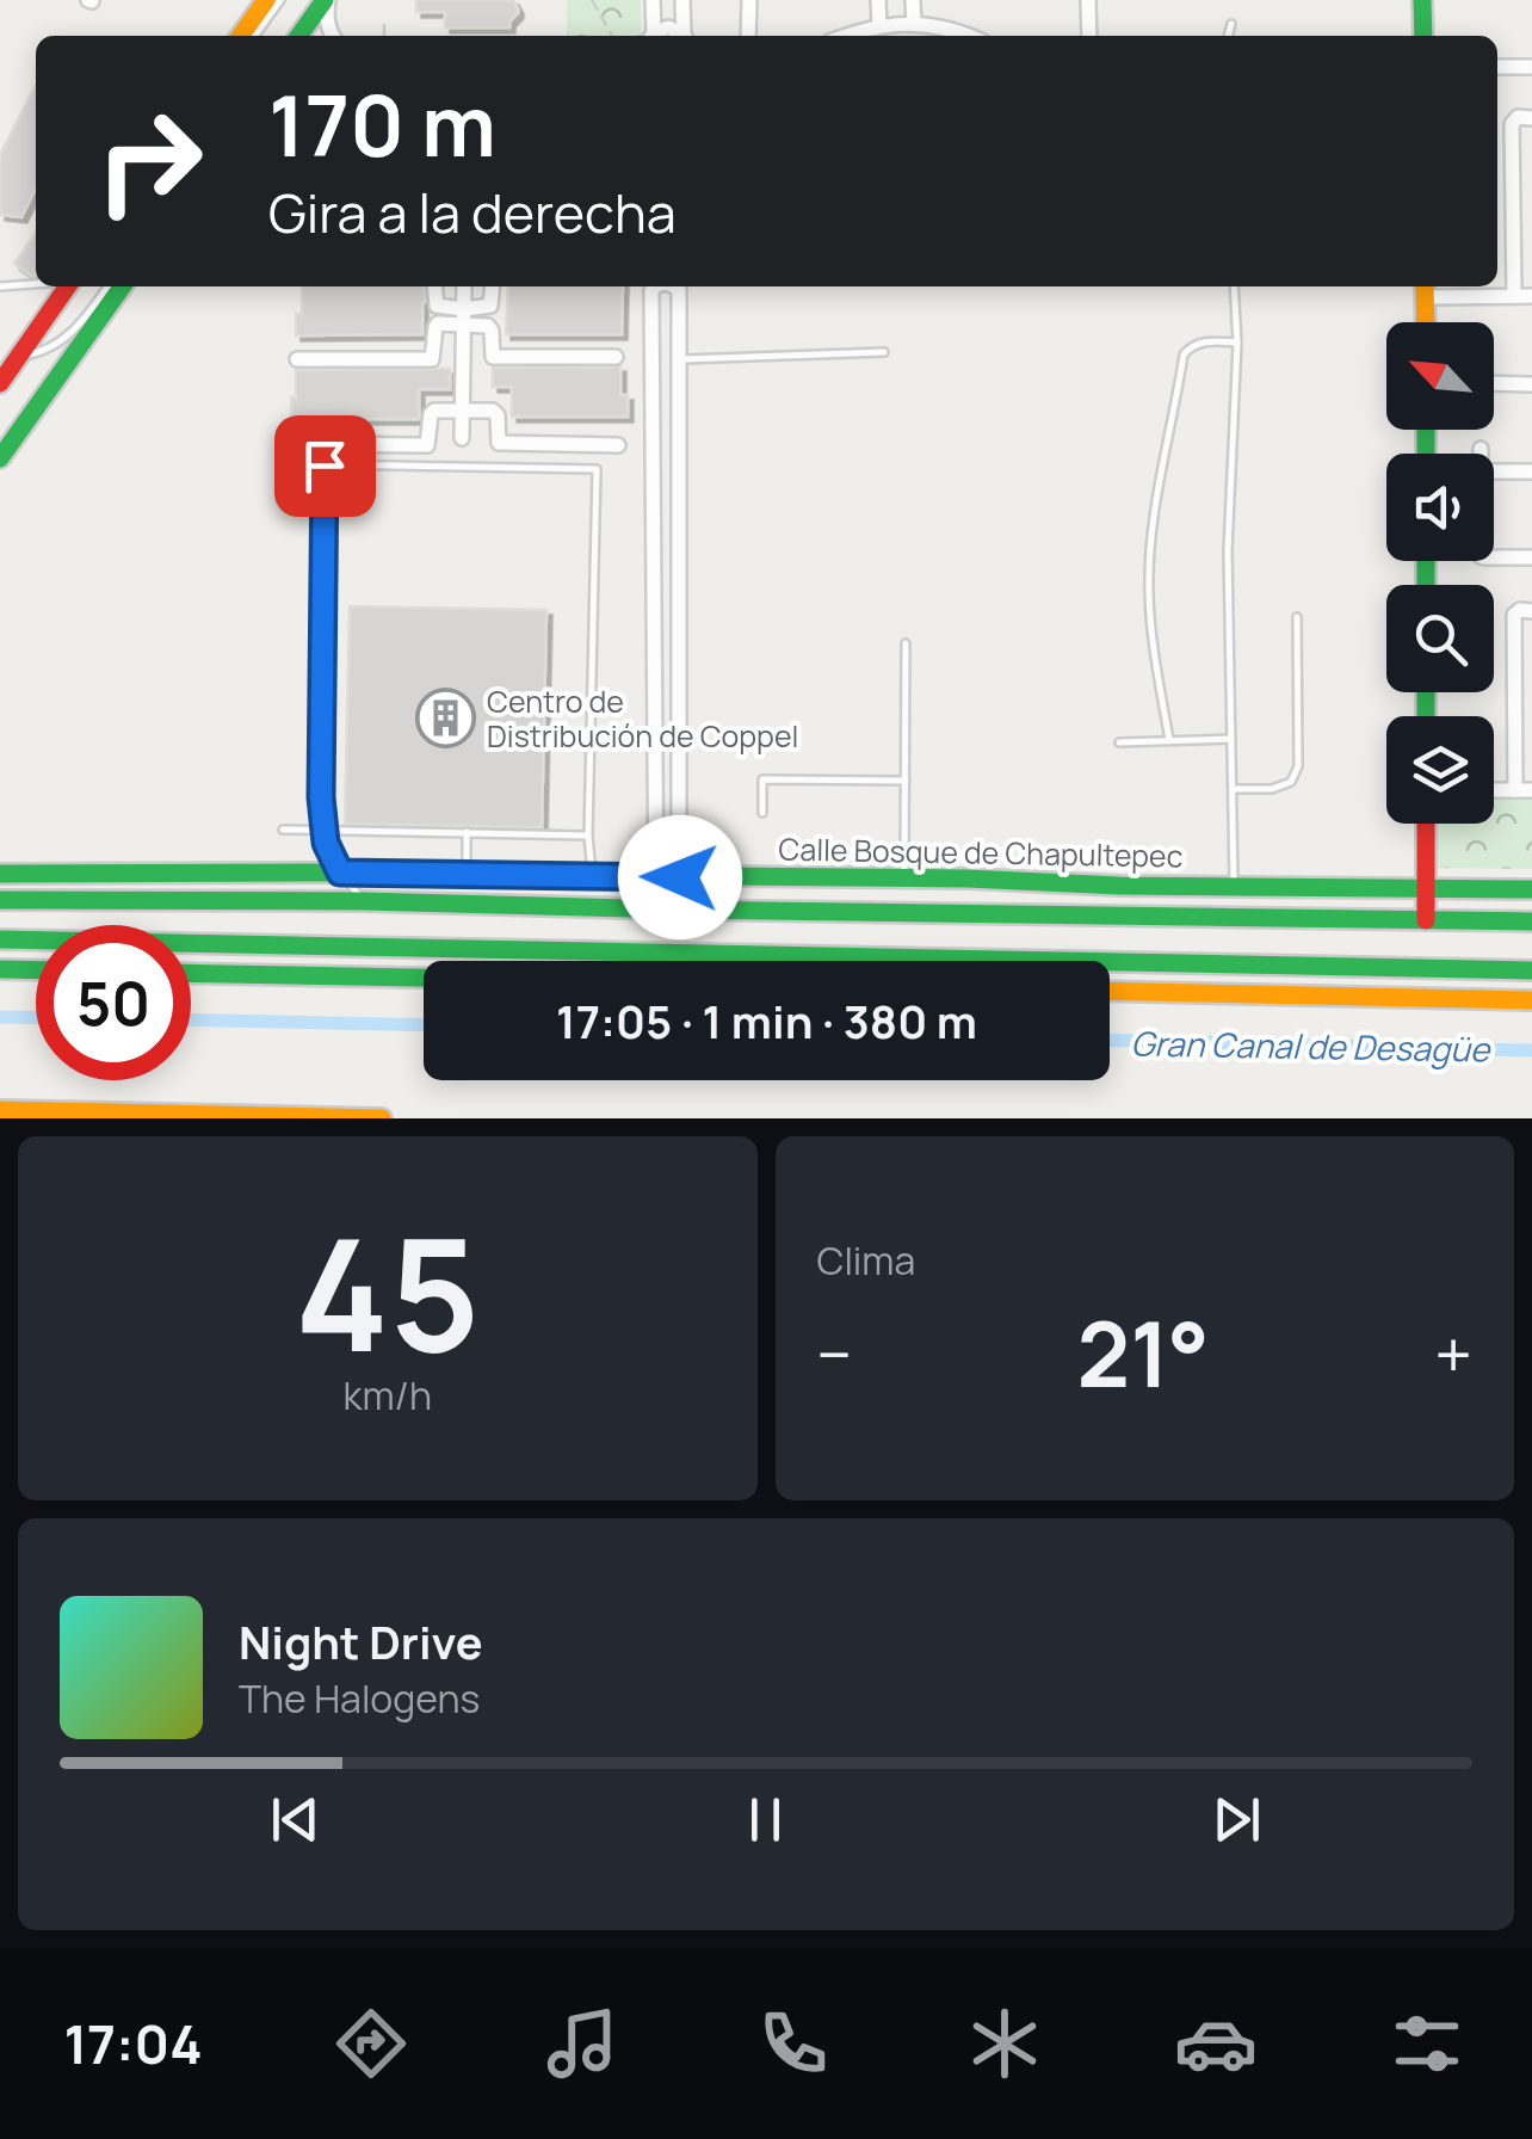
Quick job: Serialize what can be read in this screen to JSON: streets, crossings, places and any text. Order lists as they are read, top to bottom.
{
  "streets": {
    "main road": ["Calle Bosque de Chapultepec"]
  },
  "water": ["Gran Canal de Desagüe"],
  "places": {
    "building": ["Centro de Distribución de Coppel"]
  },
  "north": "top left",
  "page": {
    "turn": ["170 m", "Gira a la derecha"],
    "limit": "50",
    "trip": "17:05 · 1 min · 380 m",
    "tile": [
      ["45", "km/h"],
      "Clima"
    ],
    "heat": ["−", "21°", "+"],
    "song": ["Night Drive", "The Halogens"],
    "tabs": "17:04"
  }
}
